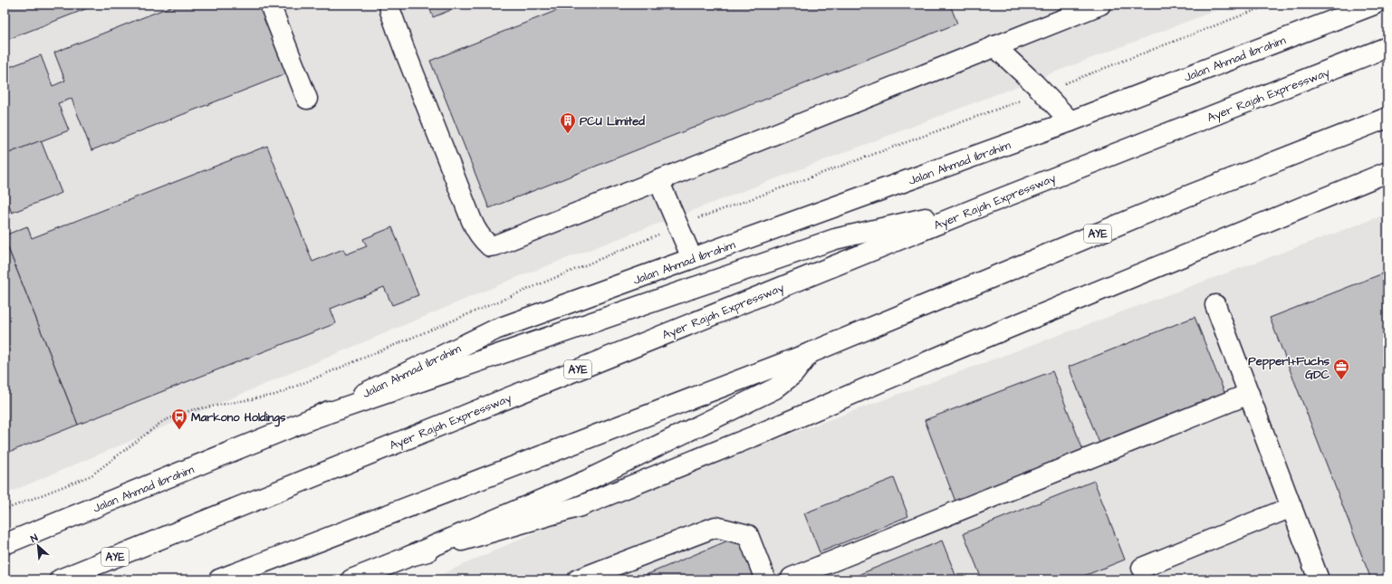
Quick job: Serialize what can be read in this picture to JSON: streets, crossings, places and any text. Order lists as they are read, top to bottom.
{
  "streets": {
    "main road": ["Jalan Ahmad Ibrahim", "Ayer Rajah Expressway", "AYE"]
  },
  "places": {
    "building": ["PCU Limited"],
    "office": ["Pepperl+Fuchs GDC"],
    "bus stop": ["Markono Holdings"]
  },
  "north": "top left"
}
